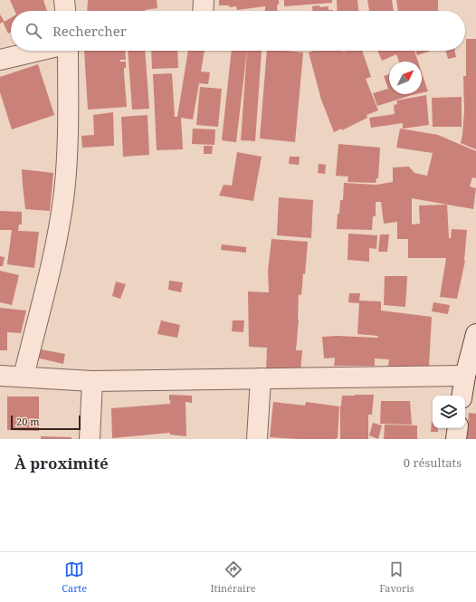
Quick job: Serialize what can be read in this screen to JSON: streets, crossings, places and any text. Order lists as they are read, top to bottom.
{
  "scale_bar": "20 m",
  "north": "top right",
  "page": {
    "search": "Rechercher",
    "scale": "20 m",
    "heading": ["À proximité", "0 résultats"],
    "nav": ["Carte", "Itinéraire", "Favoris"]
  }
}
